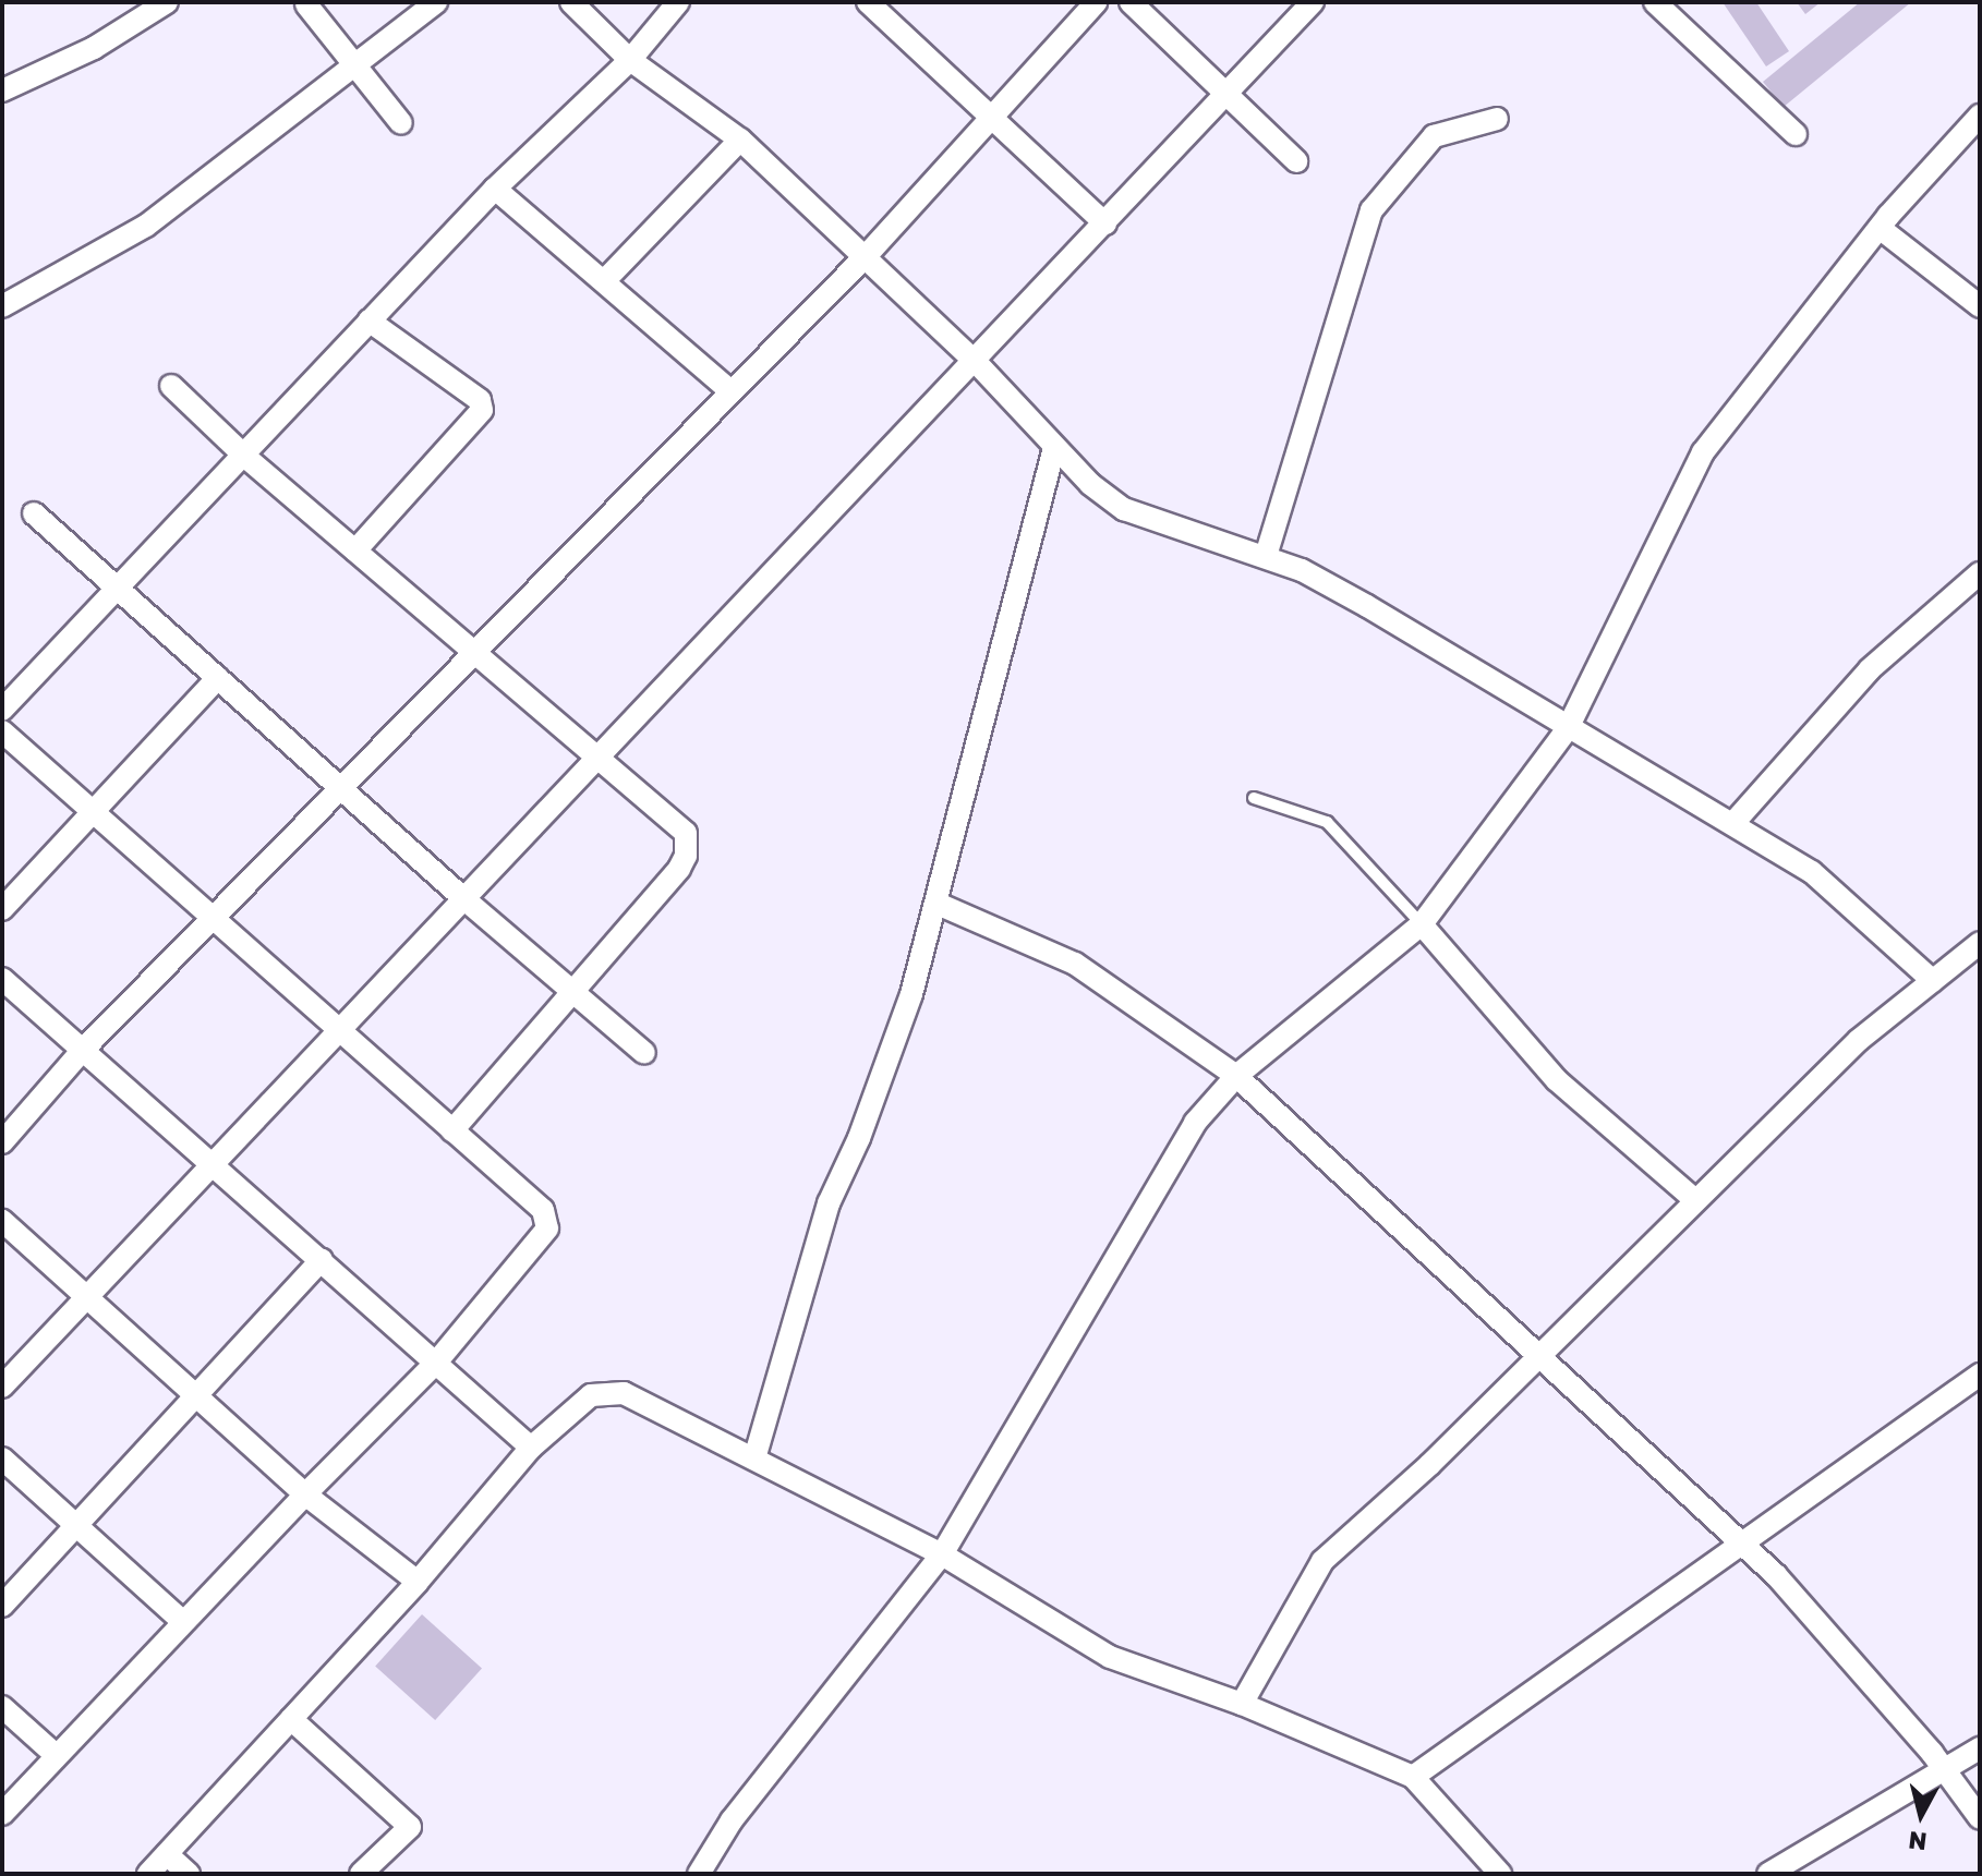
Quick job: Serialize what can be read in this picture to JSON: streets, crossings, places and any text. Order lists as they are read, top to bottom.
{
  "north": "bottom"
}
